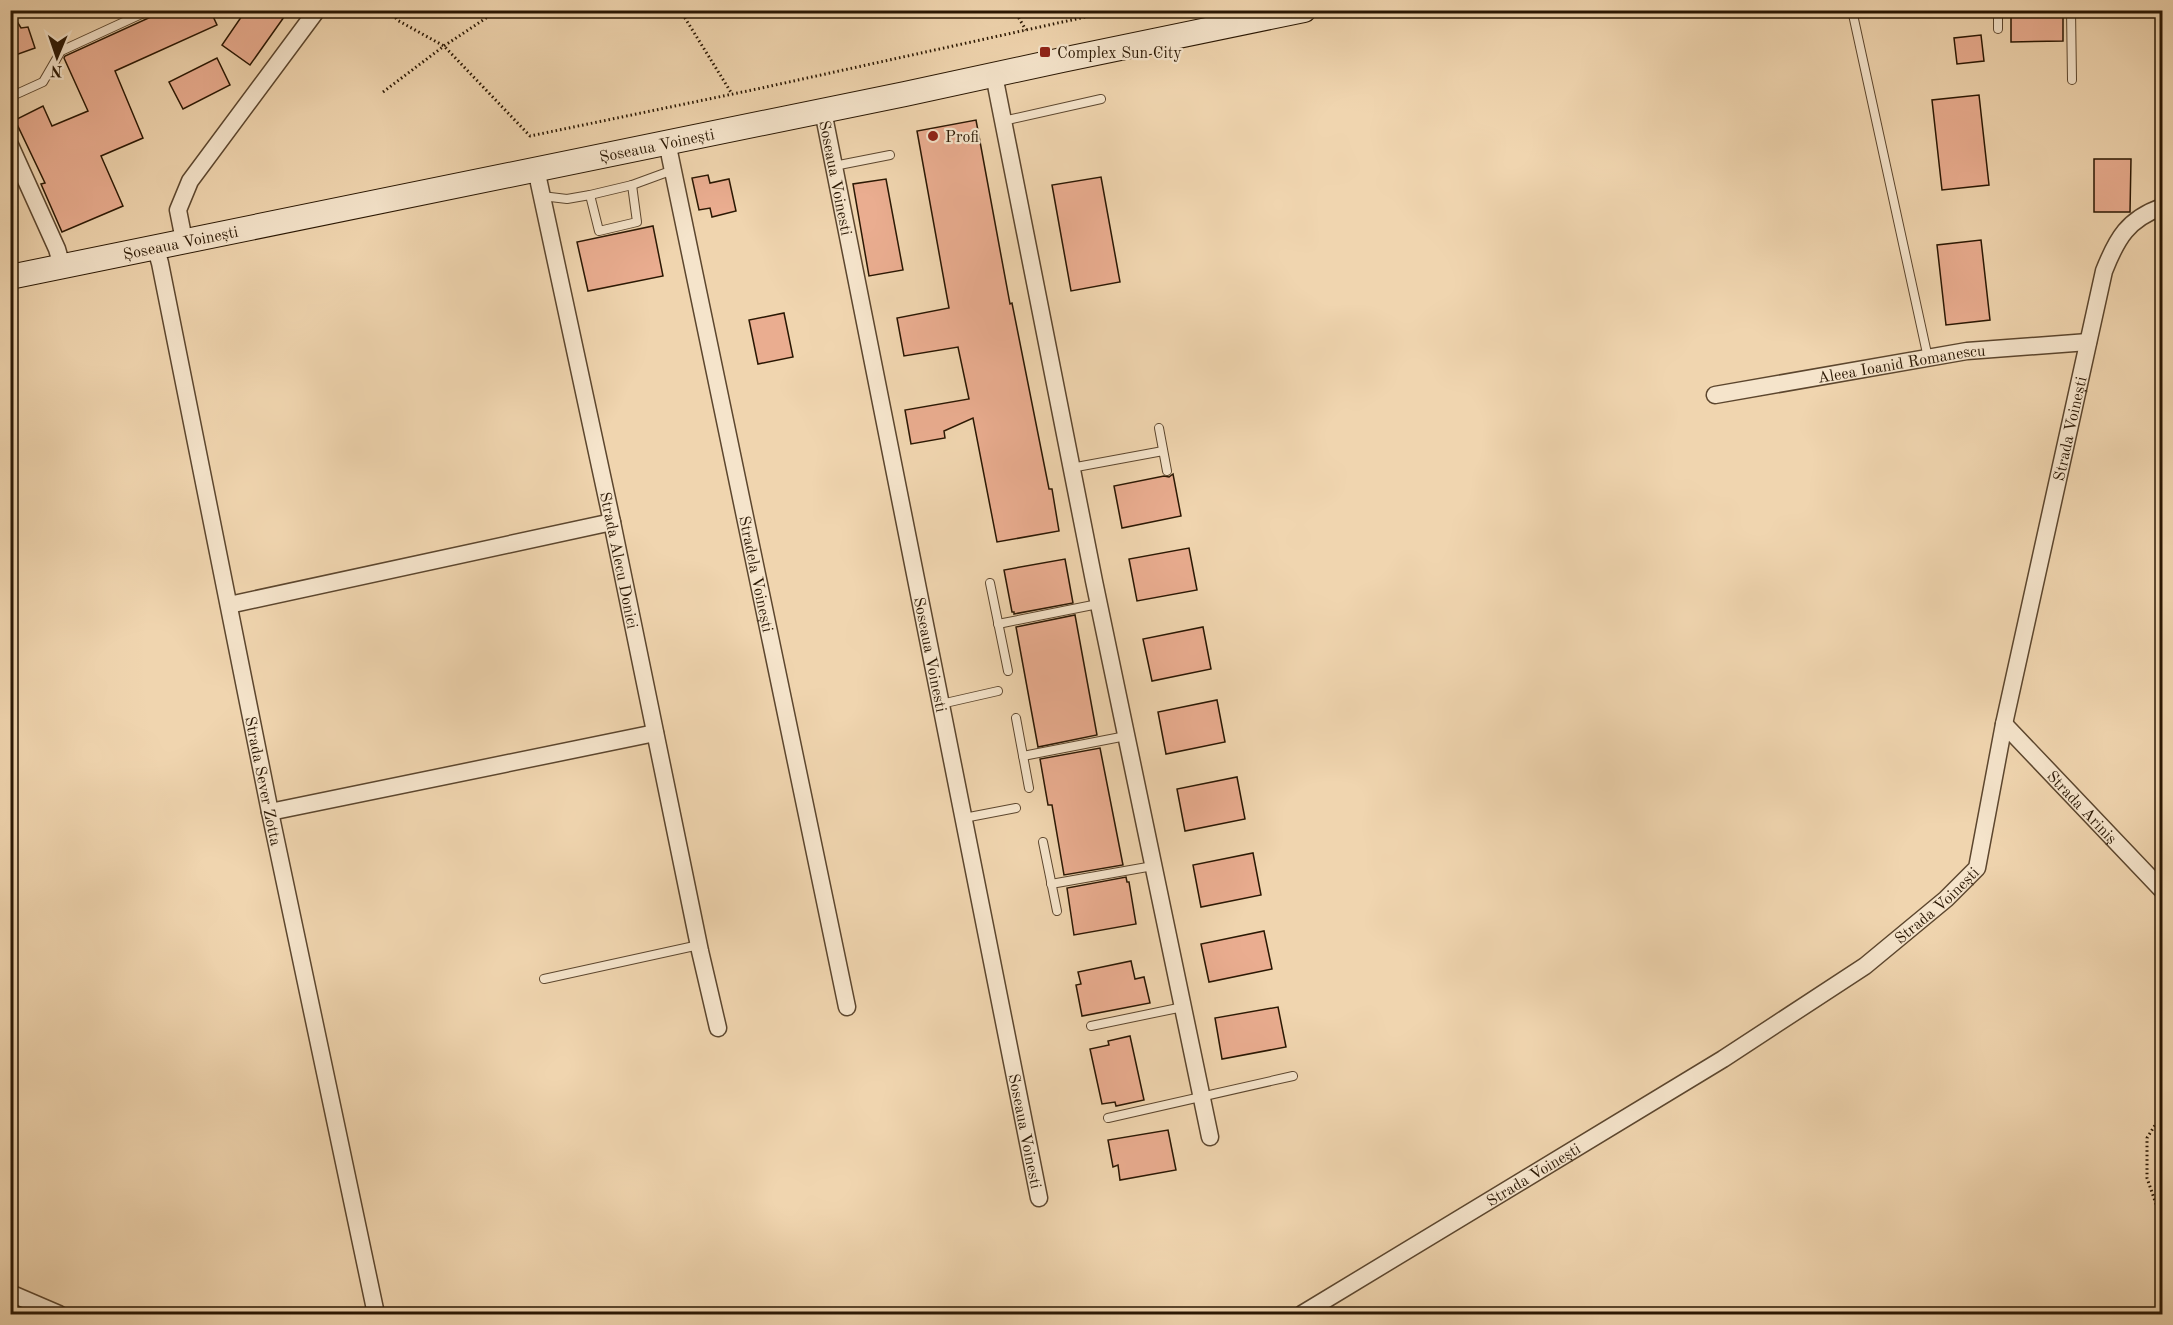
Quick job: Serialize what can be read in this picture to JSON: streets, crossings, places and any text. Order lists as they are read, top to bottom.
{
  "streets": {
    "main road": ["Șoseaua Voinești"],
    "street": [
      "Soseaua Voinesti",
      "Aleea Ioanid Romanescu",
      "Strada Voinești",
      "Strada Alecu Donici",
      "Stradela Voinești",
      "Strada Sever Zotta",
      "Strada Ariniș"
    ]
  },
  "crossings": [
    ["Șoseaua Voinești", "Soseaua Voinesti"],
    ["Șoseaua Voinești", "Strada Alecu Donici"],
    ["Șoseaua Voinești", "Stradela Voinești"],
    ["Șoseaua Voinești", "Strada Sever Zotta"],
    ["Aleea Ioanid Romanescu", "Strada Voinești"],
    ["Strada Voinești", "Strada Ariniș"]
  ],
  "places": {
    "transit": ["Complex Sun City"],
    "other": ["Profi"]
  },
  "north": "bottom"
}
